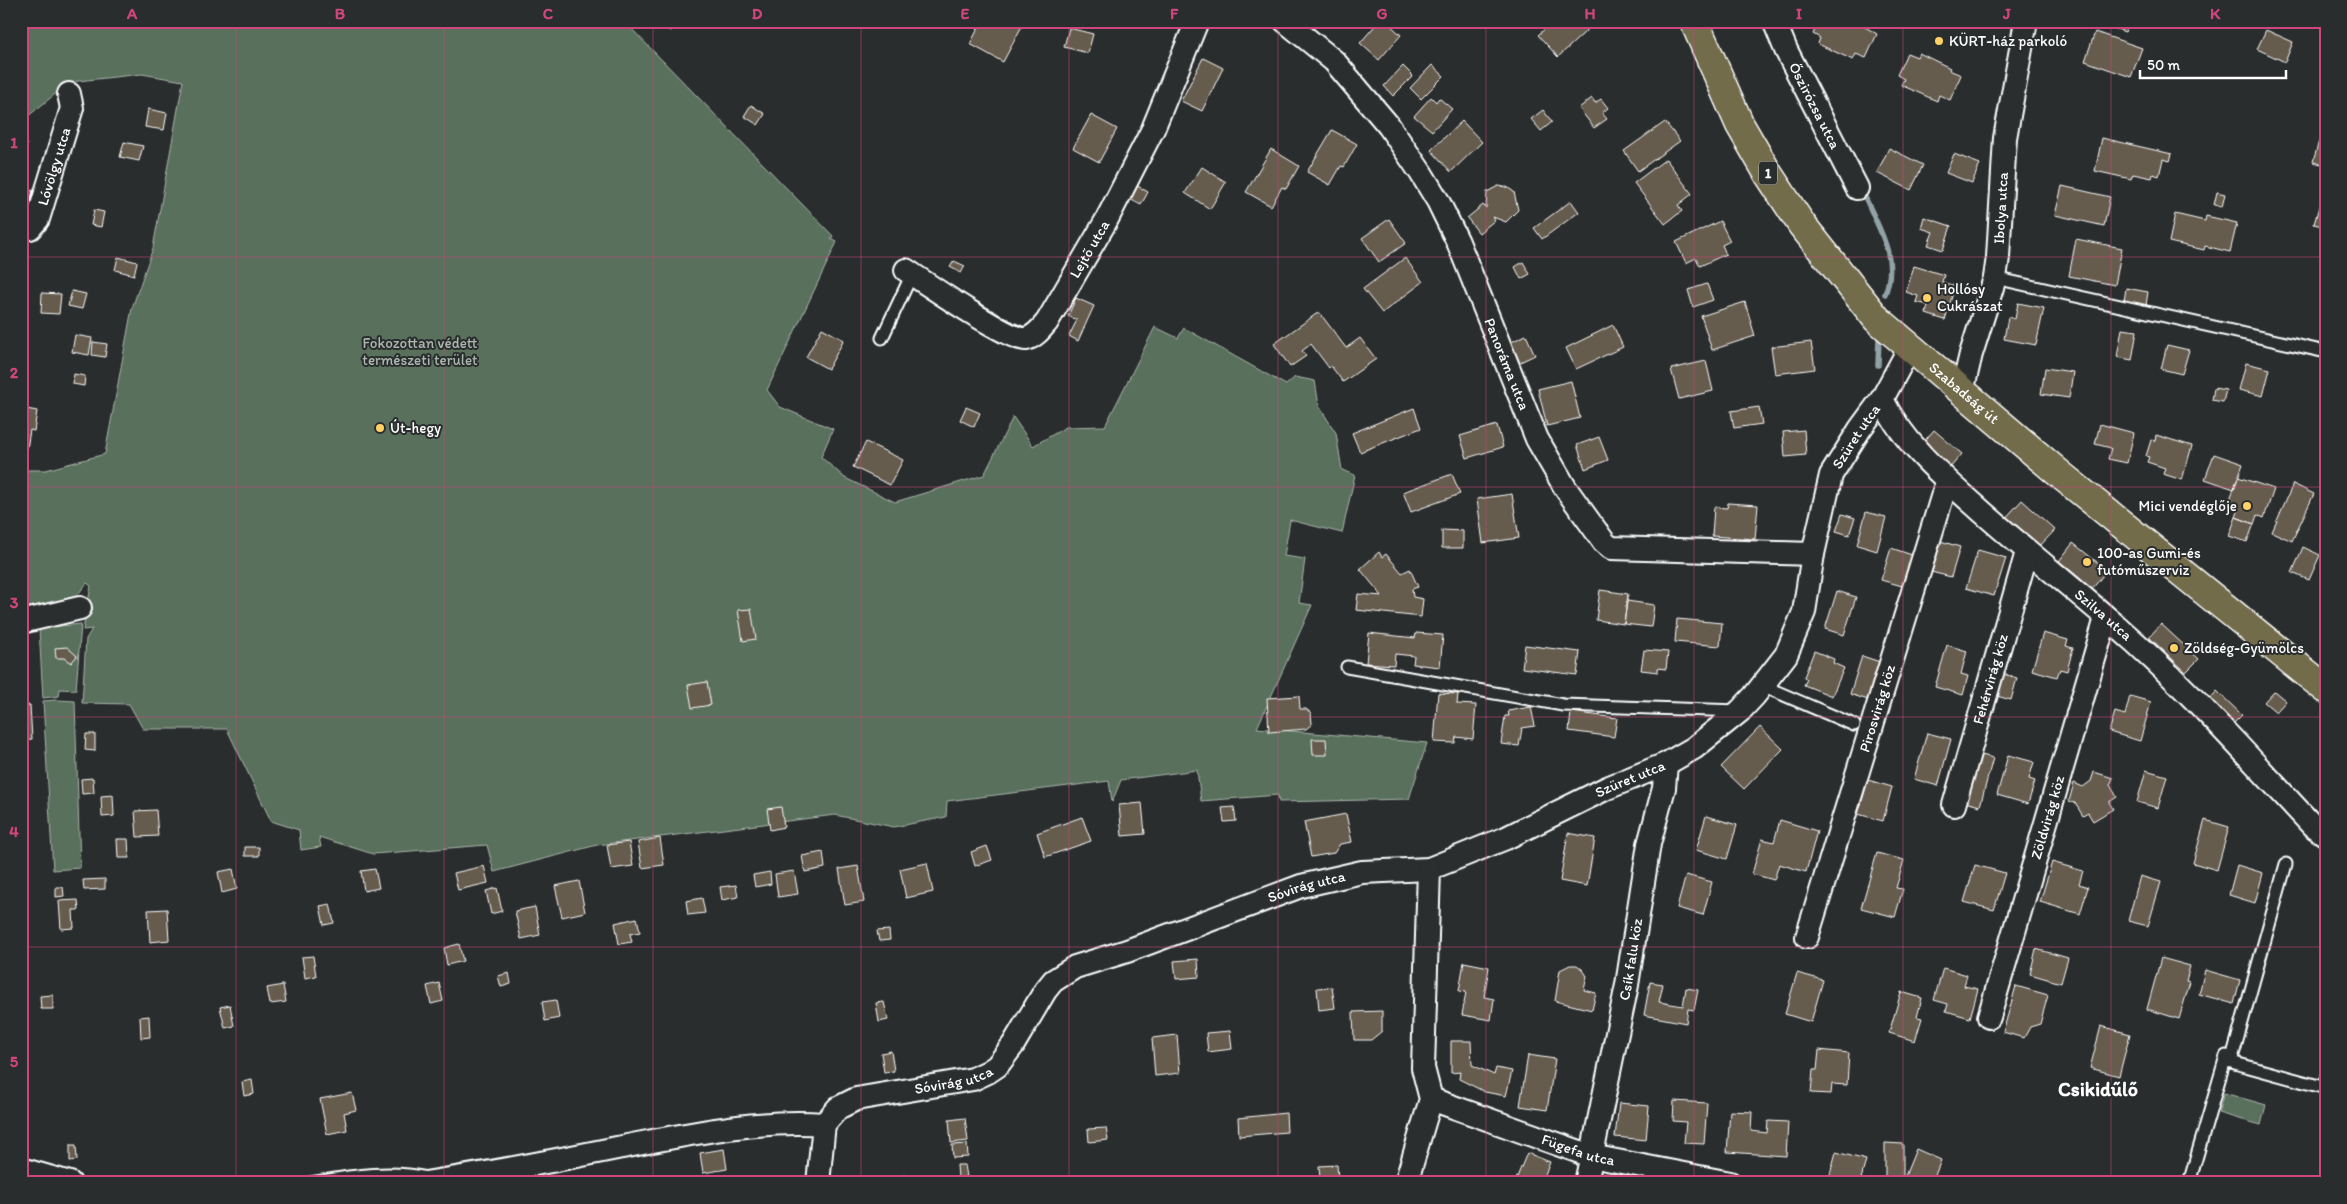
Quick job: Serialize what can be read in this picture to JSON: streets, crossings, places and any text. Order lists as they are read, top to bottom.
{
  "streets": {
    "main road": ["1", "Szabadság út"],
    "street": [
      "Őszirózsa utca",
      "Lóvölgy utca",
      "Ibolya utca",
      "Lejtő utca",
      "Panoráma utca",
      "Szüret utca",
      "Szilva utca",
      "Fehérvirág köz",
      "Pirosvirág köz",
      "Zöldvirág köz",
      "Sóvirág utca",
      "Csík falu köz",
      "Fügefa utca"
    ]
  },
  "crossings": [
    ["Ibolya utca", "Szabadság út"],
    ["Panoráma utca", "Szüret utca"],
    ["Szabadság út", "Szüret utca"],
    ["Szüret utca", "Szilva utca"],
    ["Szüret utca", "Sóvirág utca"],
    ["Szüret utca", "Csík falu köz"],
    ["Szilva utca", "Fehérvirág köz"],
    ["Szilva utca", "Pirosvirág köz"],
    ["Szilva utca", "Zöldvirág köz"],
    ["Csík falu köz", "Fügefa utca"]
  ],
  "districts": ["Csikidűlő"],
  "parks": ["Fokozottan védett természeti terület"],
  "places": [
    "KÜRT-ház parkoló",
    "Hollósy Cukrászat",
    "Út-hegy",
    "Mici vendéglője",
    "100-as Gumi-és futóműszerviz",
    "Zöldség-Gyümölcs"
  ],
  "scale_bar": "50 m",
  "grid": {
    "columns": [
      "A",
      "B",
      "C",
      "D",
      "E",
      "F",
      "G",
      "H",
      "I",
      "J",
      "K"
    ],
    "rows": [
      "1",
      "2",
      "3",
      "4",
      "5"
    ]
  }
}
